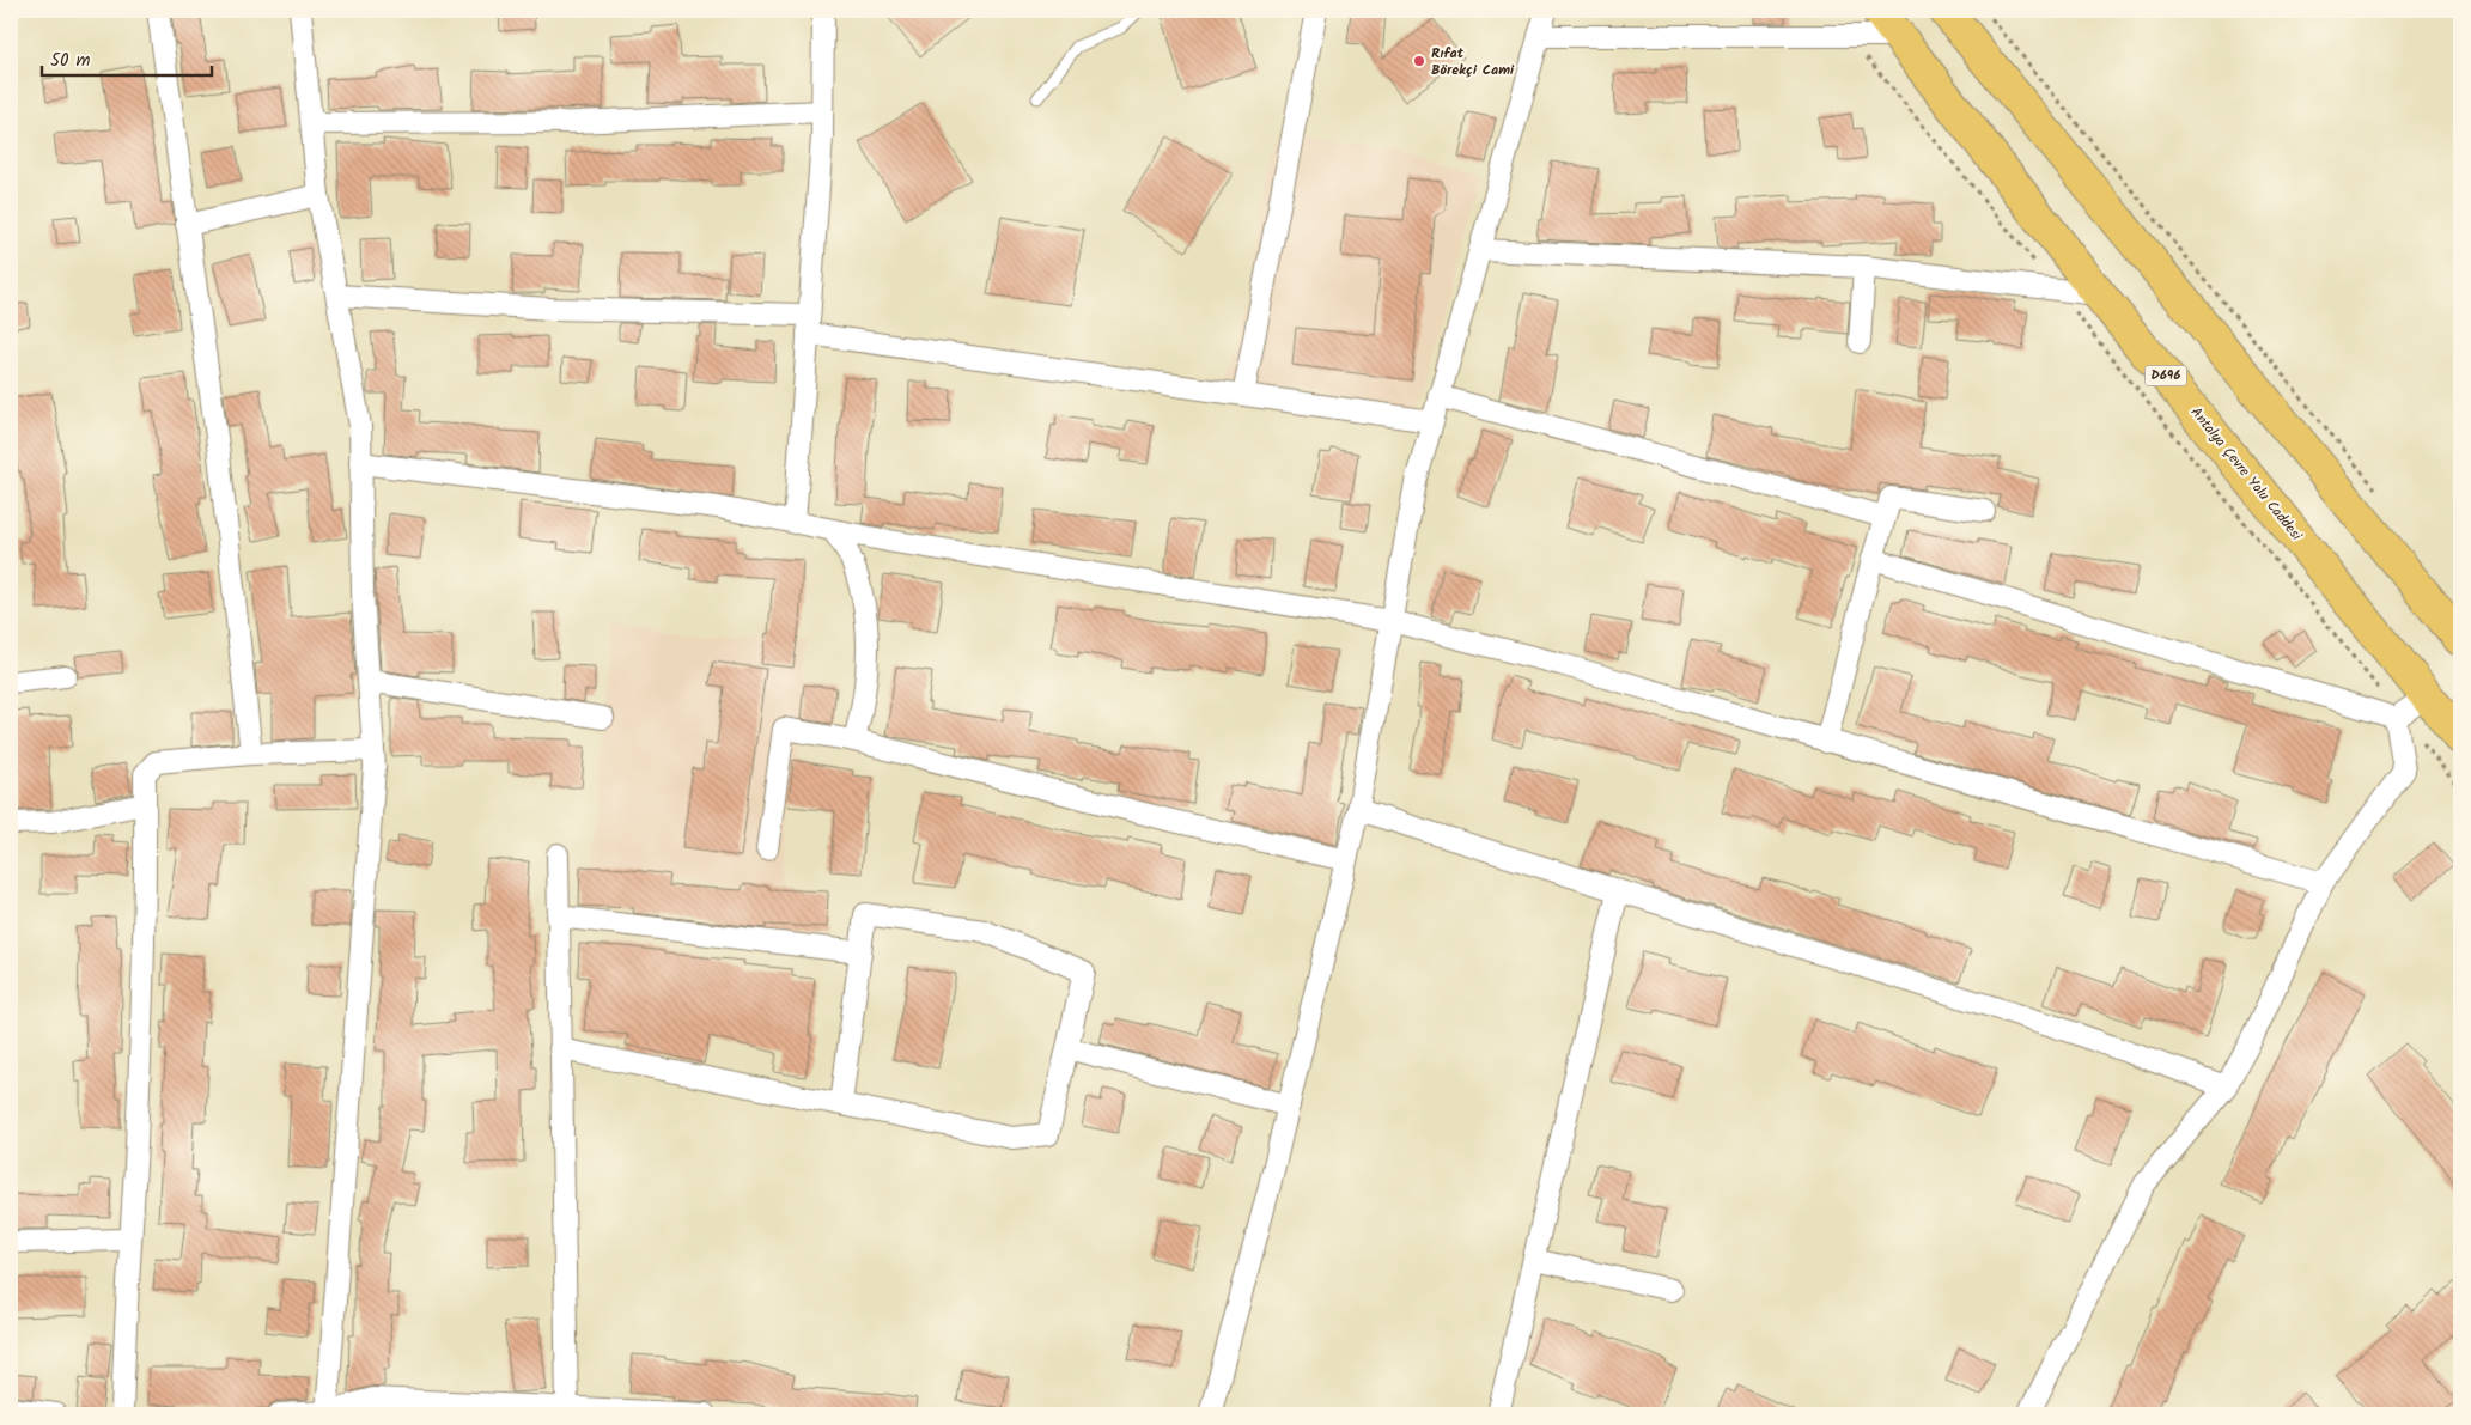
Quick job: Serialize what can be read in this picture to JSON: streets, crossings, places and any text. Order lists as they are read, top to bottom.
{
  "streets": {
    "highway": ["D696", "Antalya Çevre Yolu Caddesi"]
  },
  "places": ["Rıfat Börekçi Cami"],
  "scale_bar": "50 m"
}
